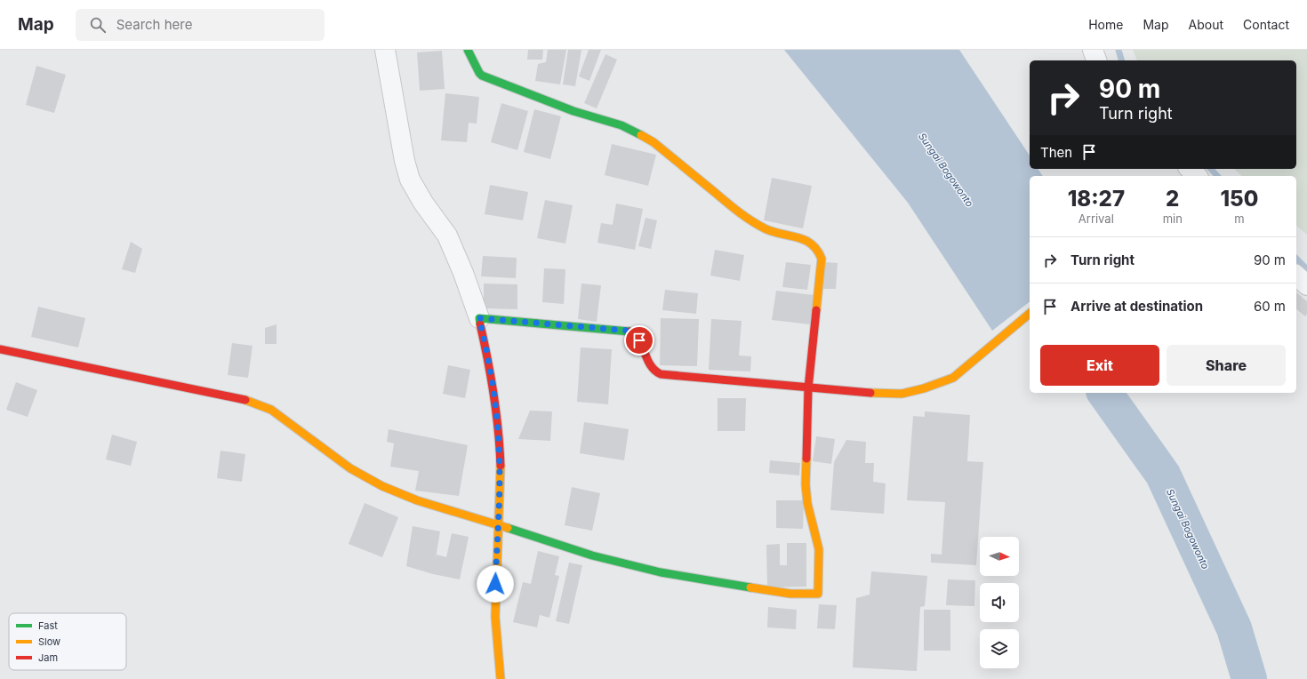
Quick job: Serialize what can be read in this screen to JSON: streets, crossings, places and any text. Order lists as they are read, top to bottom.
{
  "water": ["Sungai Bogowonto"],
  "legend": ["Fast", "Slow", "Jam"],
  "north": "right",
  "page": {
    "header": "Map",
    "search": "Search here",
    "nav": [
      "Home",
      "Map",
      "About",
      "Contact"
    ],
    "turn": ["90 m", "Turn right"],
    "then": "Then",
    "eta": [
      "18:27",
      "Arrival",
      "2",
      "min",
      "150",
      "m"
    ],
    "list": [
      {
        "name": "Turn right",
        "value": "90 m"
      },
      {
        "name": "Arrive at destination",
        "value": "60 m"
      }
    ],
    "buttons": ["Exit", "Share"]
  }
}
